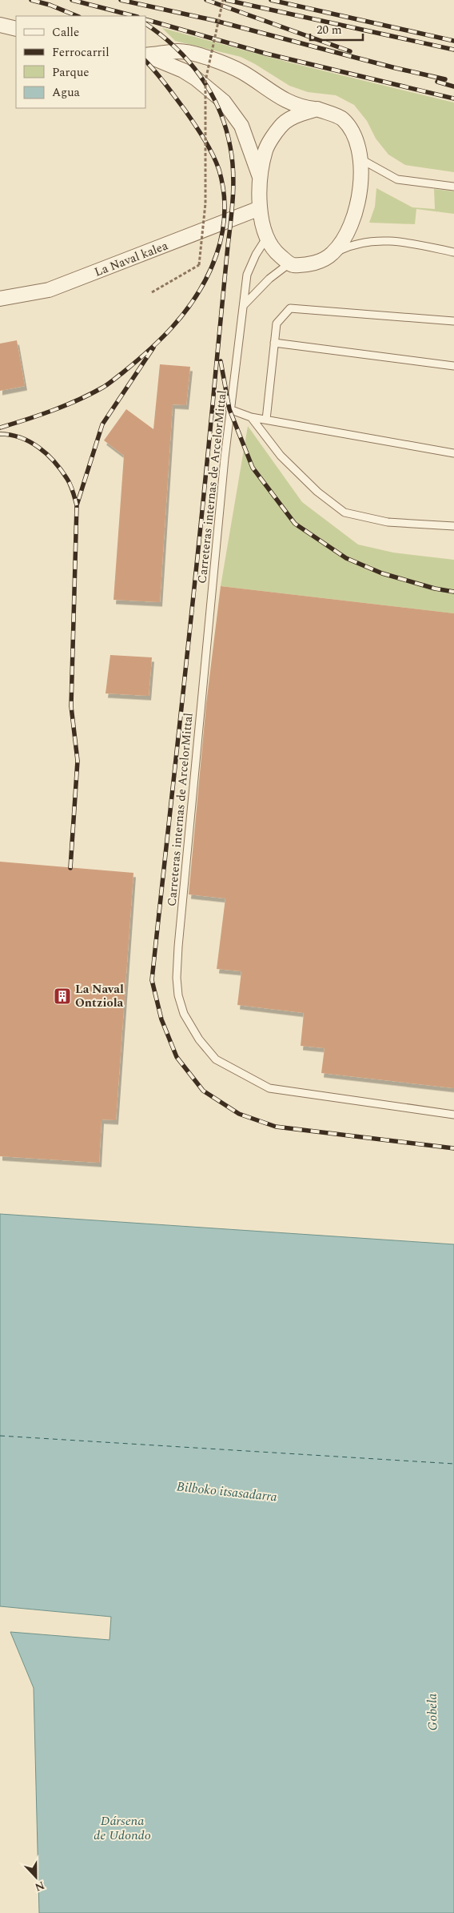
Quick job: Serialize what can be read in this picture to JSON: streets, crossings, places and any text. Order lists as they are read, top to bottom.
{
  "streets": {
    "street": ["La Naval kalea"],
    "lane": ["Carreteras internas de ArcelorMittal"]
  },
  "crossings": [
    ["La Naval kalea", "Carreteras internas de ArcelorMittal"]
  ],
  "water": ["Bilboko itsasadarra", "Gobela", "Dársena de Udondo"],
  "places": {
    "building": ["La Naval Ontziola"]
  },
  "legend": [
    "Calle",
    "Ferrocarril",
    "Parque",
    "Agua"
  ],
  "scale_bar": "20 m",
  "north": "bottom"
}
